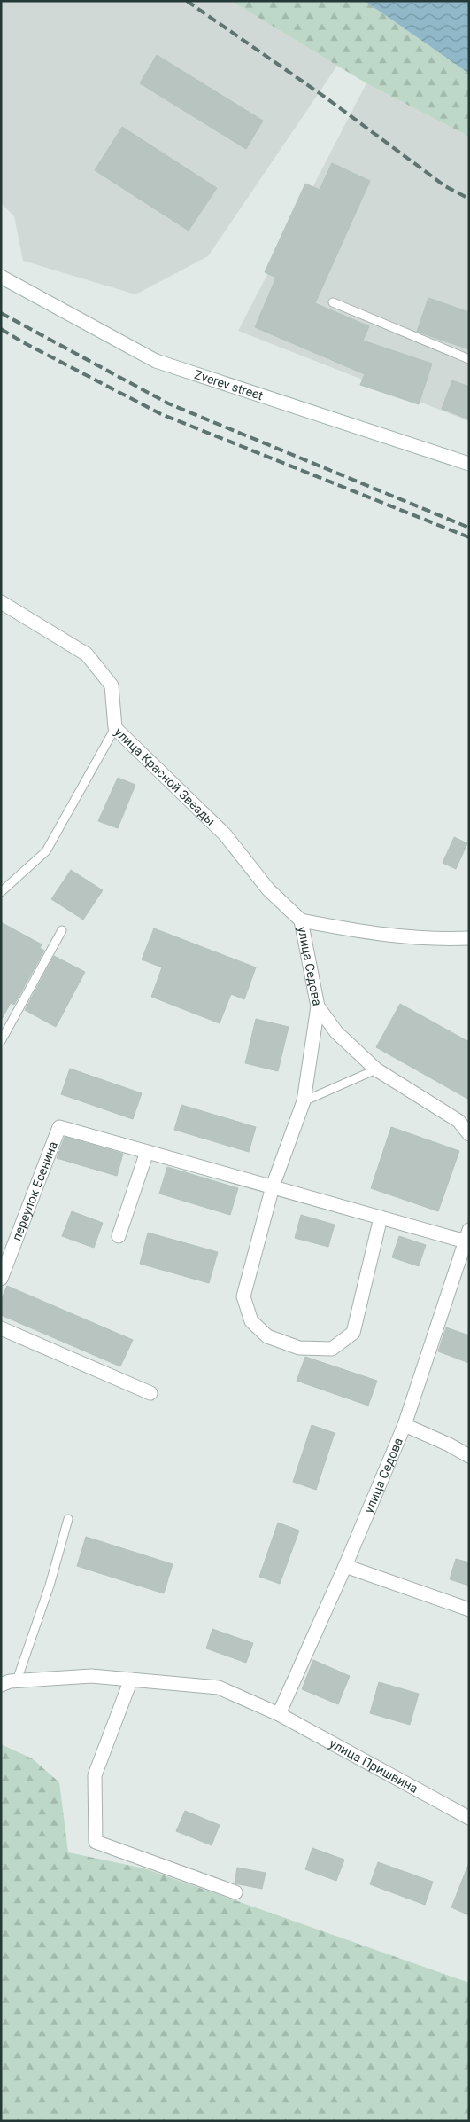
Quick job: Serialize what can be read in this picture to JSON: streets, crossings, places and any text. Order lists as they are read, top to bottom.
{
  "streets": {
    "street": [
      "Zverev street",
      "улица Красной Звезды",
      "улица Седова",
      "переулок Есенина",
      "улица Пришвина"
    ]
  },
  "crossings": [
    ["улица Красной Звезды", "улица Седова"],
    ["улица Седова", "улица Пришвина"]
  ]
}
